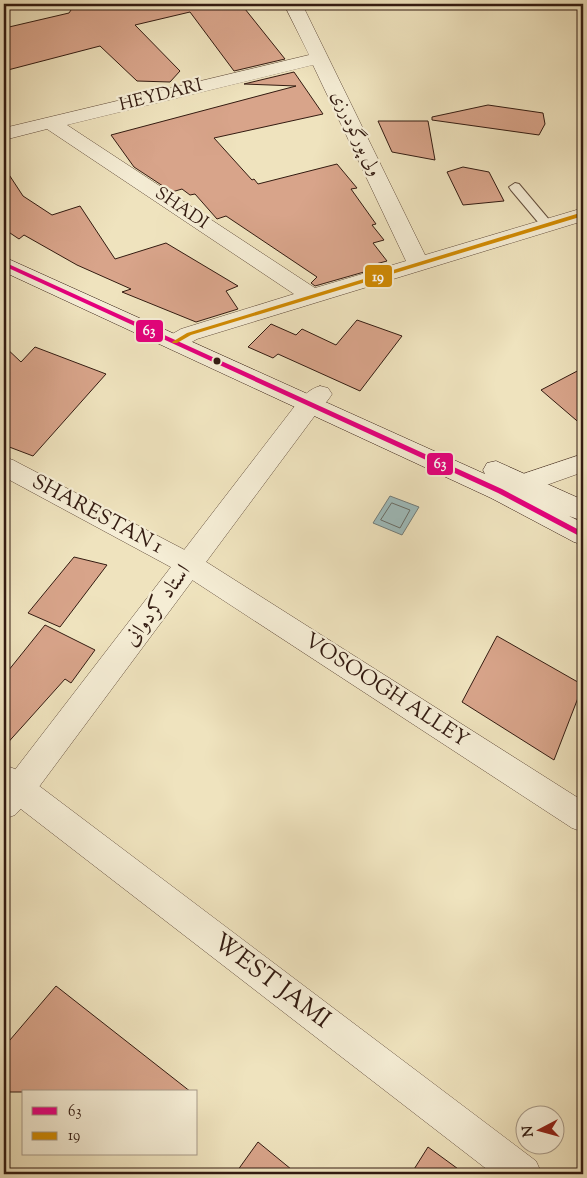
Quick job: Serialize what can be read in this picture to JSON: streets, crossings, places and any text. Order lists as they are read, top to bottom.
{
  "streets": {
    "street": [
      "HEYDARI",
      "ولی پورگودرزی",
      "SHADI",
      "SHARESTAN 1",
      "استاد کردوانی",
      "VOSOOGH ALLEY",
      "WEST JAMI"
    ]
  },
  "crossings": [
    ["HEYDARI", "ولی پورگودرزی"],
    ["HEYDARI", "SHADI"],
    ["SHARESTAN 1", "استاد کردوانی"],
    ["SHARESTAN 1", "VOSOOGH ALLEY"],
    ["استاد کردوانی", "VOSOOGH ALLEY"],
    ["استاد کردوانی", "WEST JAMI"]
  ],
  "lines": ["transit line 19", "transit line 63"],
  "legend": ["63", "19"],
  "north": "left"
}
